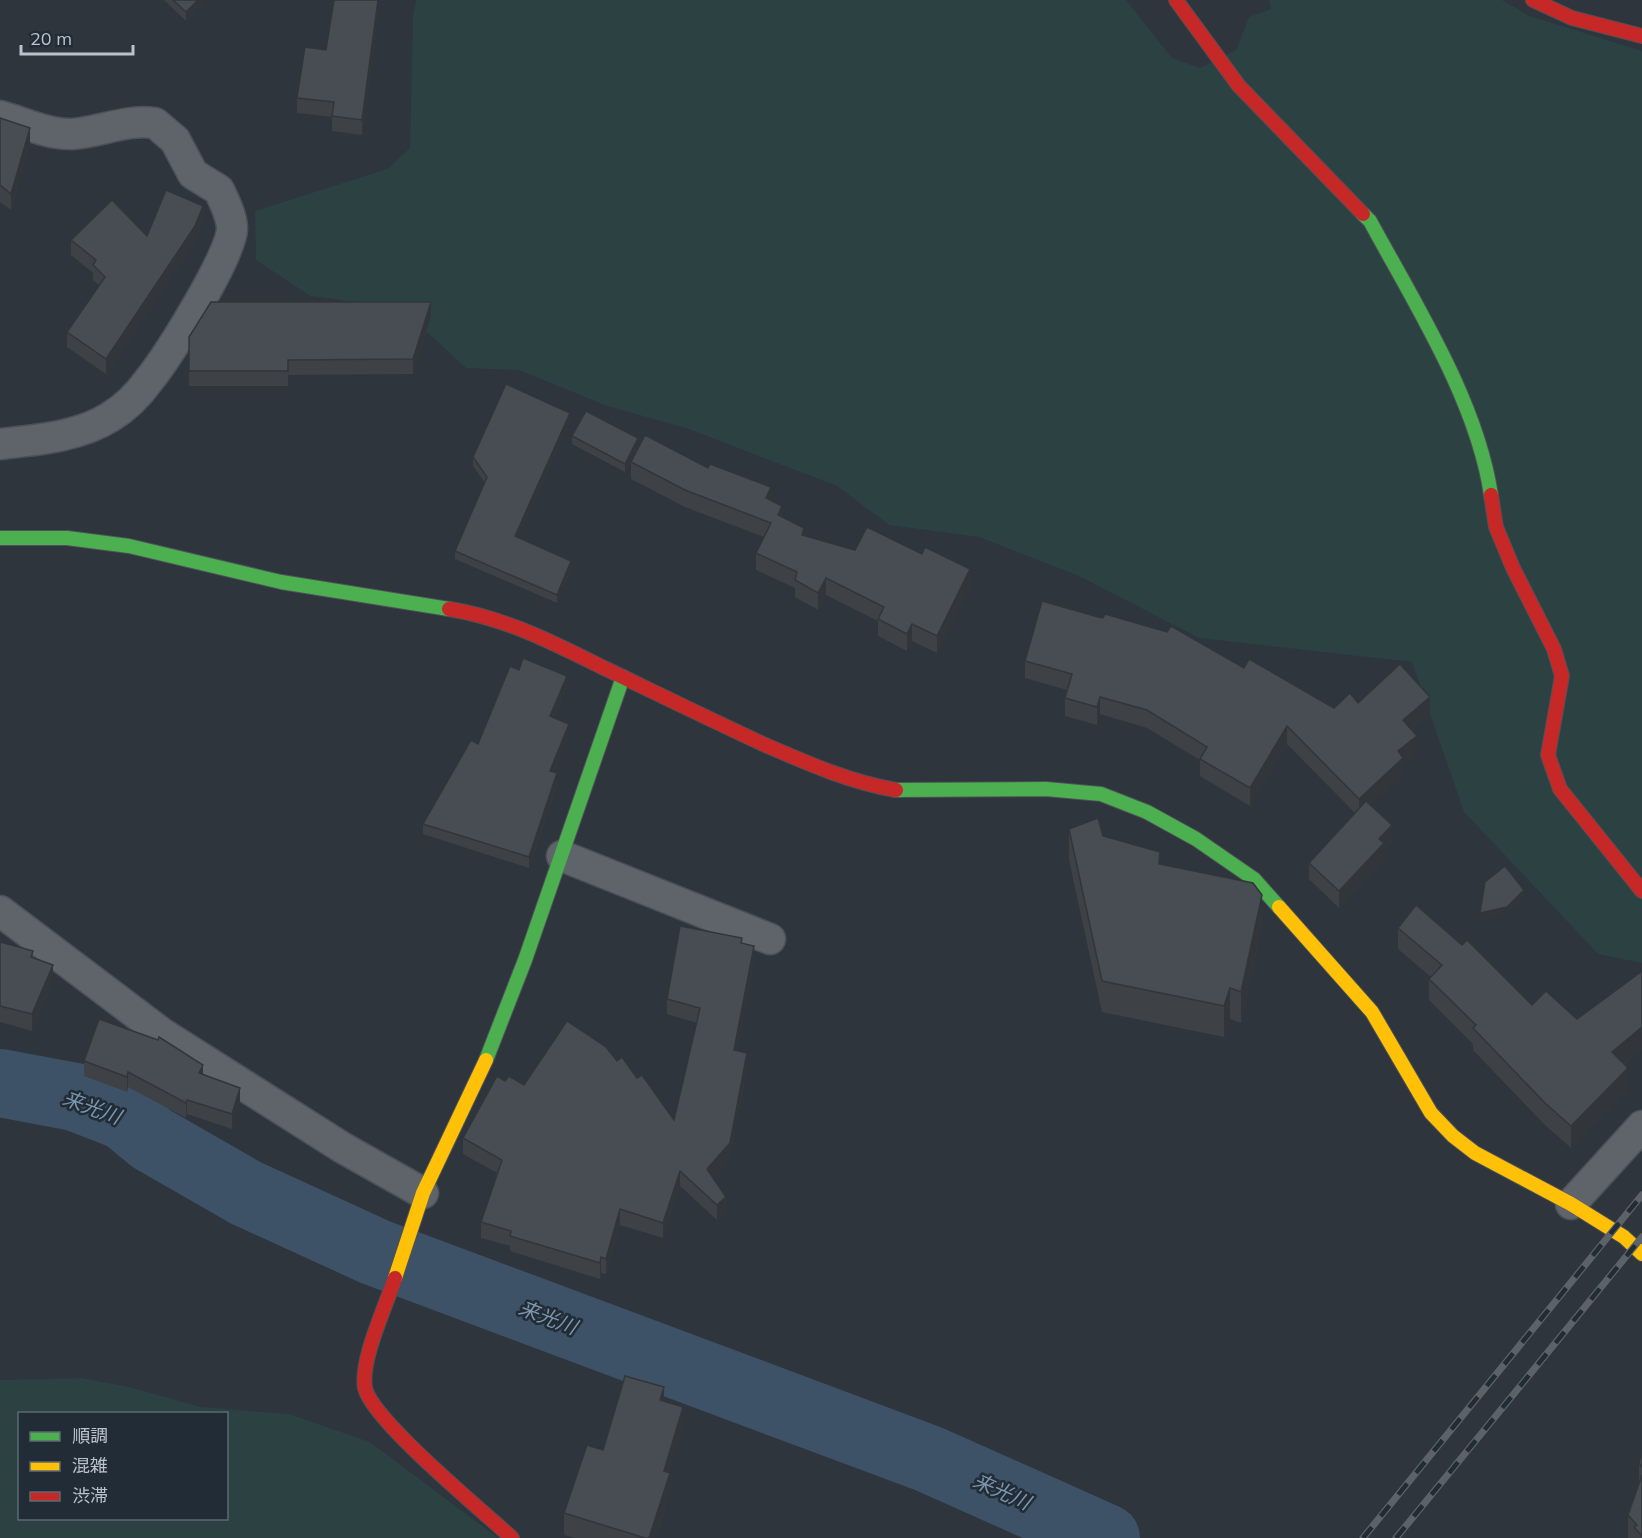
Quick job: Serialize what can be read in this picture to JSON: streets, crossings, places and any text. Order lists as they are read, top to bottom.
{
  "water": ["来光川"],
  "legend": ["順調", "混雑", "渋滞"],
  "scale_bar": "20 m"
}
